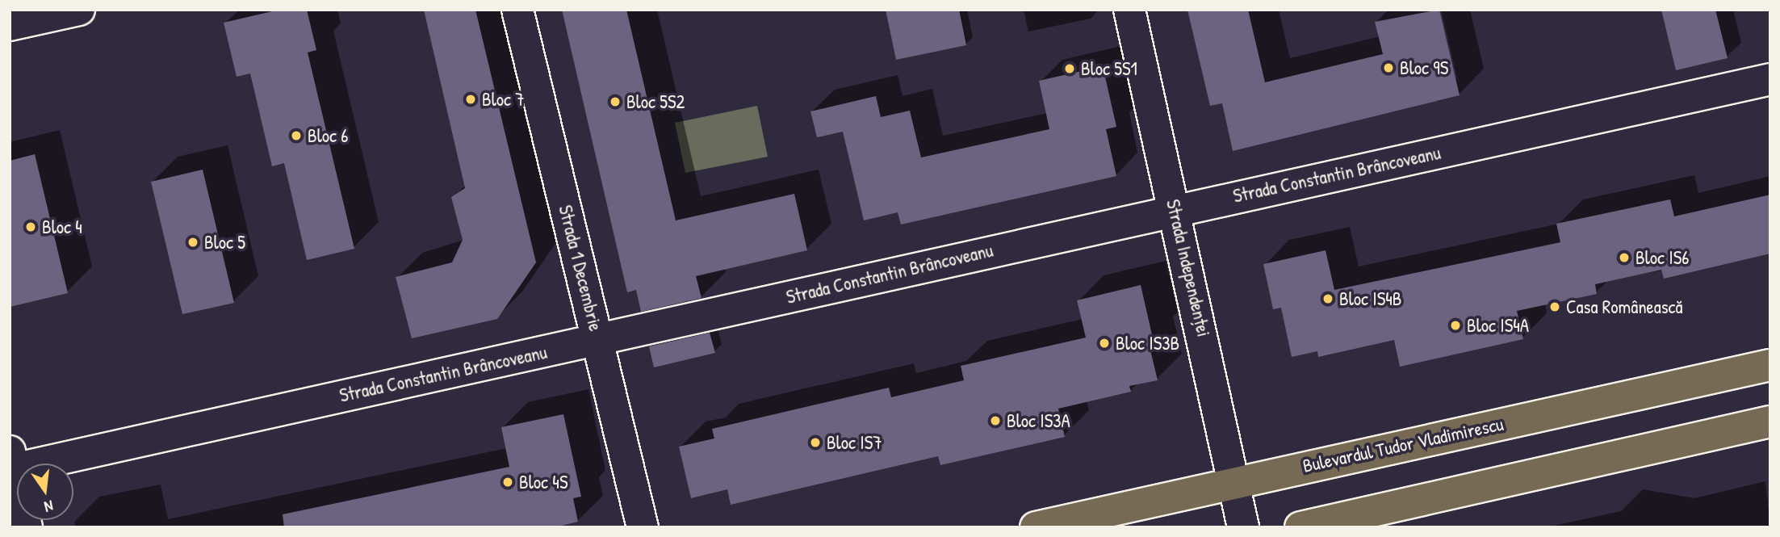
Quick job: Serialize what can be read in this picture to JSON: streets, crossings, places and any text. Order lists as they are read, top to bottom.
{
  "streets": {
    "main road": ["Bulevardul Tudor Vladimirescu"],
    "street": ["Strada Constantin Brâncoveanu", "Strada 1 Decembrie", "Strada Independenței"]
  },
  "crossings": [
    ["Strada Constantin Brâncoveanu", "Strada 1 Decembrie"],
    ["Strada Constantin Brâncoveanu", "Strada Independenței"],
    ["Strada Independenței", "Bulevardul Tudor Vladimirescu"]
  ],
  "places": [
    "Bloc 9S",
    "Bloc 5S1",
    "Bloc 7",
    "Bloc 5S2",
    "Bloc 6",
    "Bloc 4",
    "Bloc 5",
    "Bloc IS6",
    "Bloc IS4B",
    "Casa Românească",
    "Bloc IS4A",
    "Bloc IS3B",
    "Bloc IS3A",
    "Bloc IS7",
    "Bloc 4S"
  ],
  "north": "bottom"
}
